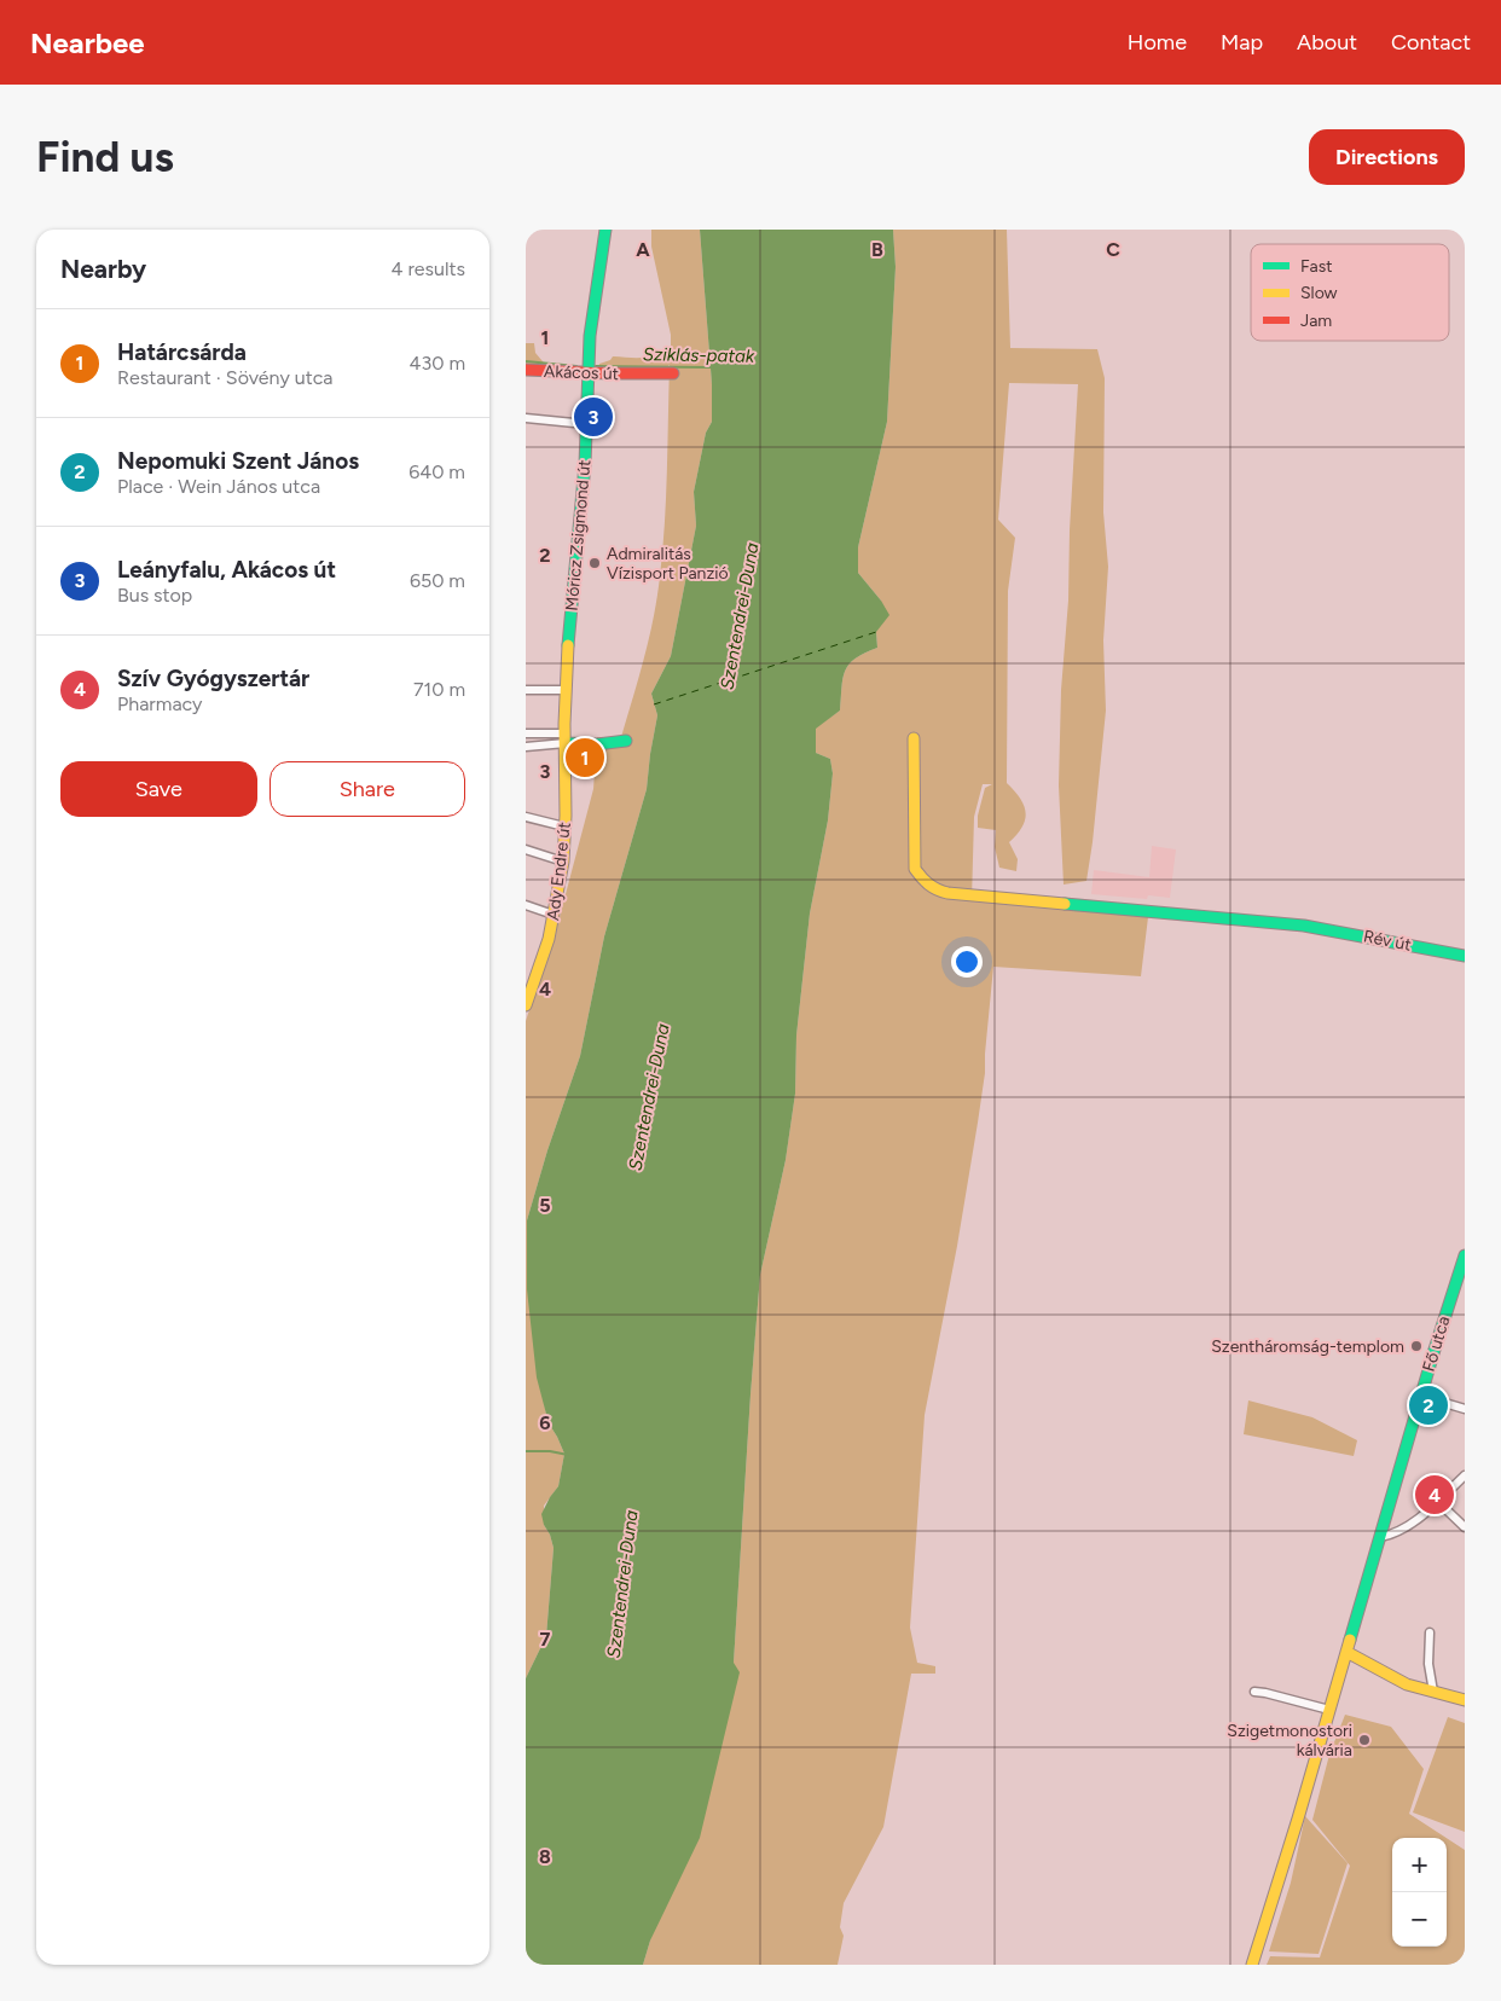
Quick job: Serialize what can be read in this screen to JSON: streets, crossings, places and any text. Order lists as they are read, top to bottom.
{
  "streets": {
    "main road": [
      "Akácos út",
      "Móricz Zsigmond út",
      "Ady Endre út",
      "Rév út",
      "Fő utca"
    ]
  },
  "crossings": [
    ["Akácos út", "Móricz Zsigmond út"],
    ["Móricz Zsigmond út", "Ady Endre út"]
  ],
  "water": ["Sziklás-patak", "Szentendrei-Duna"],
  "places": ["Admiralitás Vízisport Panzió", "Szentháromság-templom", "Szigetmonostori kálvária"],
  "legend": ["Fast", "Slow", "Jam"],
  "page": {
    "header": "Nearbee",
    "nav": [
      "Home",
      "Map",
      "About",
      "Contact"
    ],
    "buttons": [
      "Directions",
      ["Save", "Share"]
    ],
    "title": "Find us",
    "heading": ["Nearby", "4 results"],
    "list": [
      {
        "mark": "1",
        "name": "Határcsárda",
        "note": "Restaurant · Sövény utca",
        "value": "430 m"
      },
      {
        "mark": "2",
        "name": "Nepomuki Szent János",
        "note": "Place · Wein János utca",
        "value": "640 m"
      },
      {
        "mark": "3",
        "name": "Leányfalu, Akácos út",
        "note": "Bus stop",
        "value": "650 m"
      },
      {
        "mark": "4",
        "name": "Szív Gyógyszertár",
        "note": "Pharmacy",
        "value": "710 m"
      }
    ],
    "pins": [
      "3",
      "1",
      "2",
      "4"
    ],
    "map_buttons": ["+", "−"]
  },
  "grid": {
    "columns": ["A", "B", "C"],
    "rows": [
      "1",
      "2",
      "3",
      "4",
      "5",
      "6",
      "7",
      "8"
    ]
  }
}
